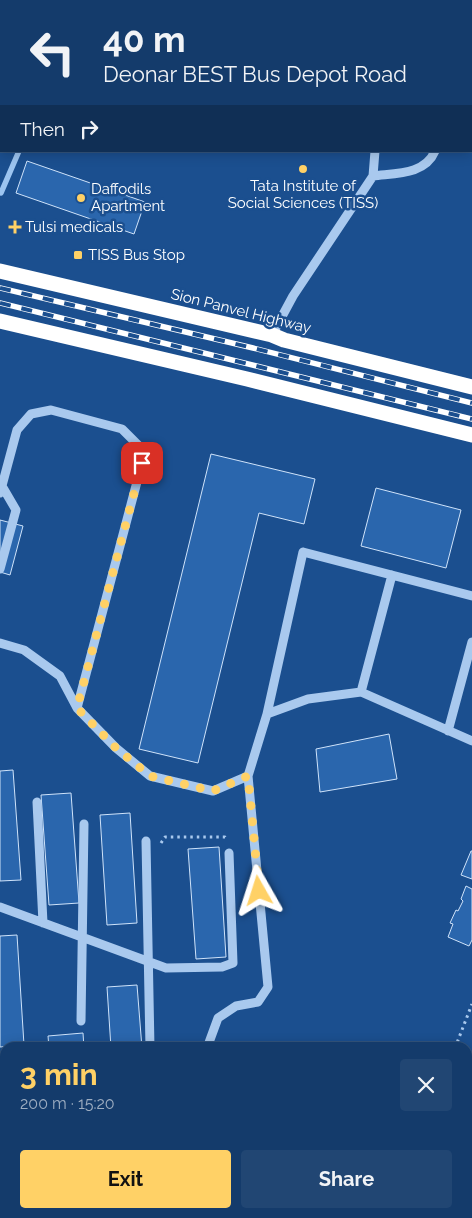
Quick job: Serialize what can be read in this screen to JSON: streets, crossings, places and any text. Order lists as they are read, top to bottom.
{
  "streets": {
    "highway": ["Sion Panvel Highway"]
  },
  "places": {
    "other": ["Tata Institute of Social Sciences (TISS)", "Daffodils Apartment"],
    "health": ["Tulsi medicals"],
    "transit": ["TISS Bus Stop"]
  },
  "page": {
    "turn": ["40 m", "Deonar BEST Bus Depot Road"],
    "then": "Then",
    "heading": ["3 min", "200 m · 15:20"],
    "buttons": ["Exit", "Share"]
  }
}
